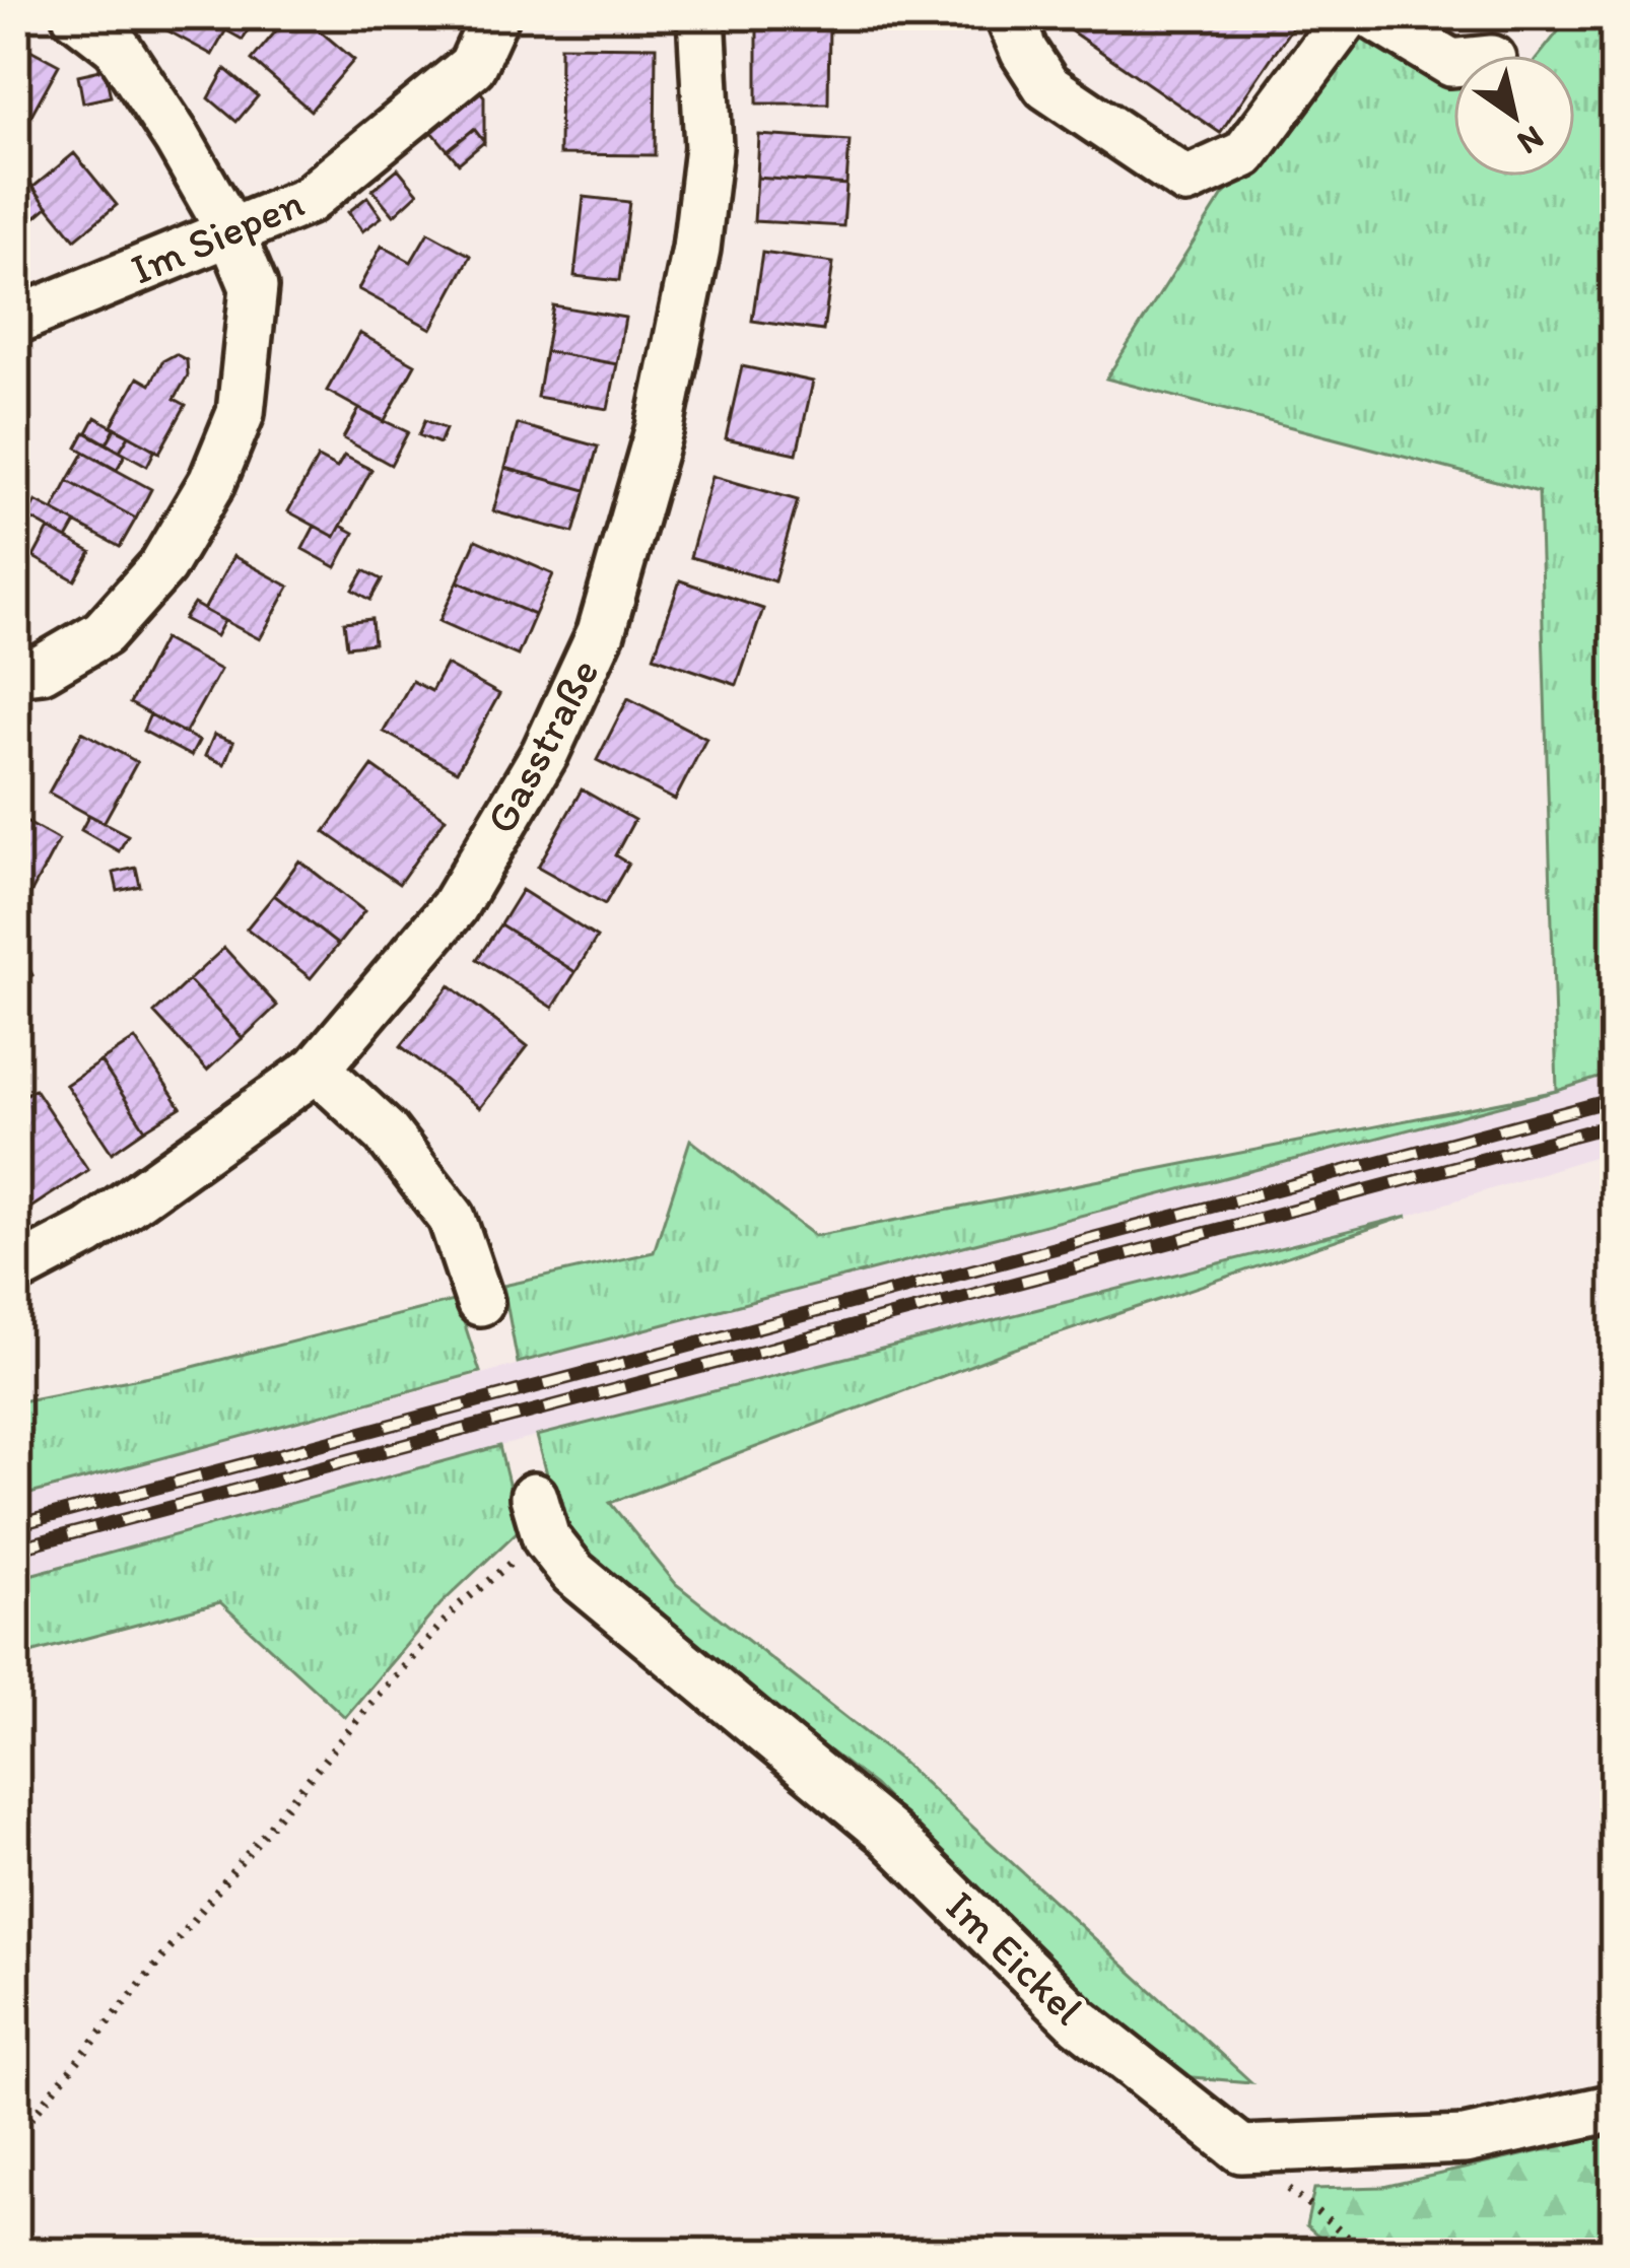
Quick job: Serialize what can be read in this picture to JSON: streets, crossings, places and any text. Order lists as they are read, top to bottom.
{
  "streets": {
    "street": ["Im Siepen", "Gasstraße", "Im Eickel"]
  },
  "north": "bottom right"
}
